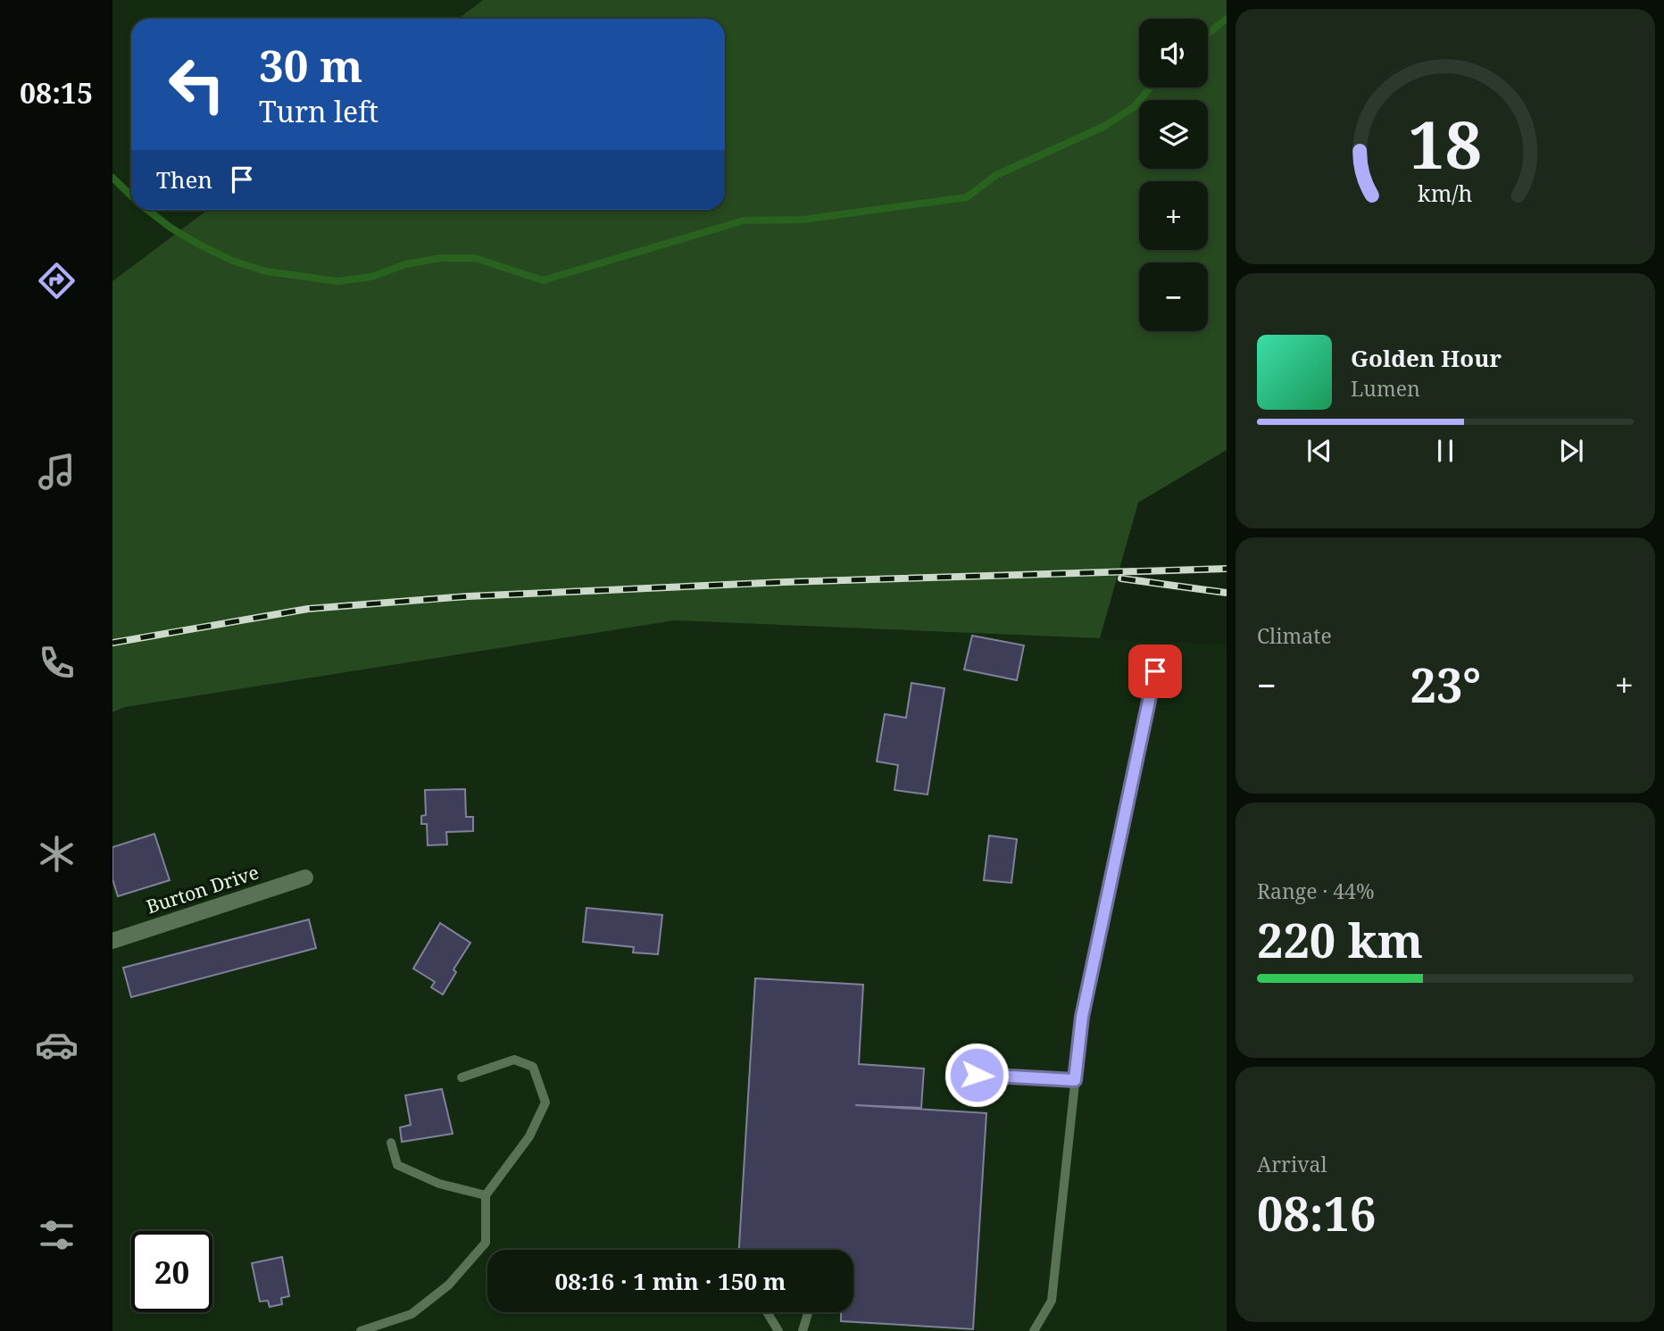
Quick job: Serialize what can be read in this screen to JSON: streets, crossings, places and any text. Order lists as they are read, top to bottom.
{
  "streets": {
    "street": ["Burton Drive"]
  },
  "page": {
    "tabs": "08:15",
    "map_buttons": ["+", "−"],
    "turn": ["30 m", "Turn left"],
    "then": "Then",
    "song": ["Golden Hour", "Lumen"],
    "tile": [
      "Climate",
      ["Range · 44%", "220 km"],
      ["Arrival", "08:16"]
    ],
    "heat": ["−", "23°", "+"],
    "limit": "20",
    "trip": "08:16 · 1 min · 150 m",
    "gauge": ["18", "km/h"]
  }
}
